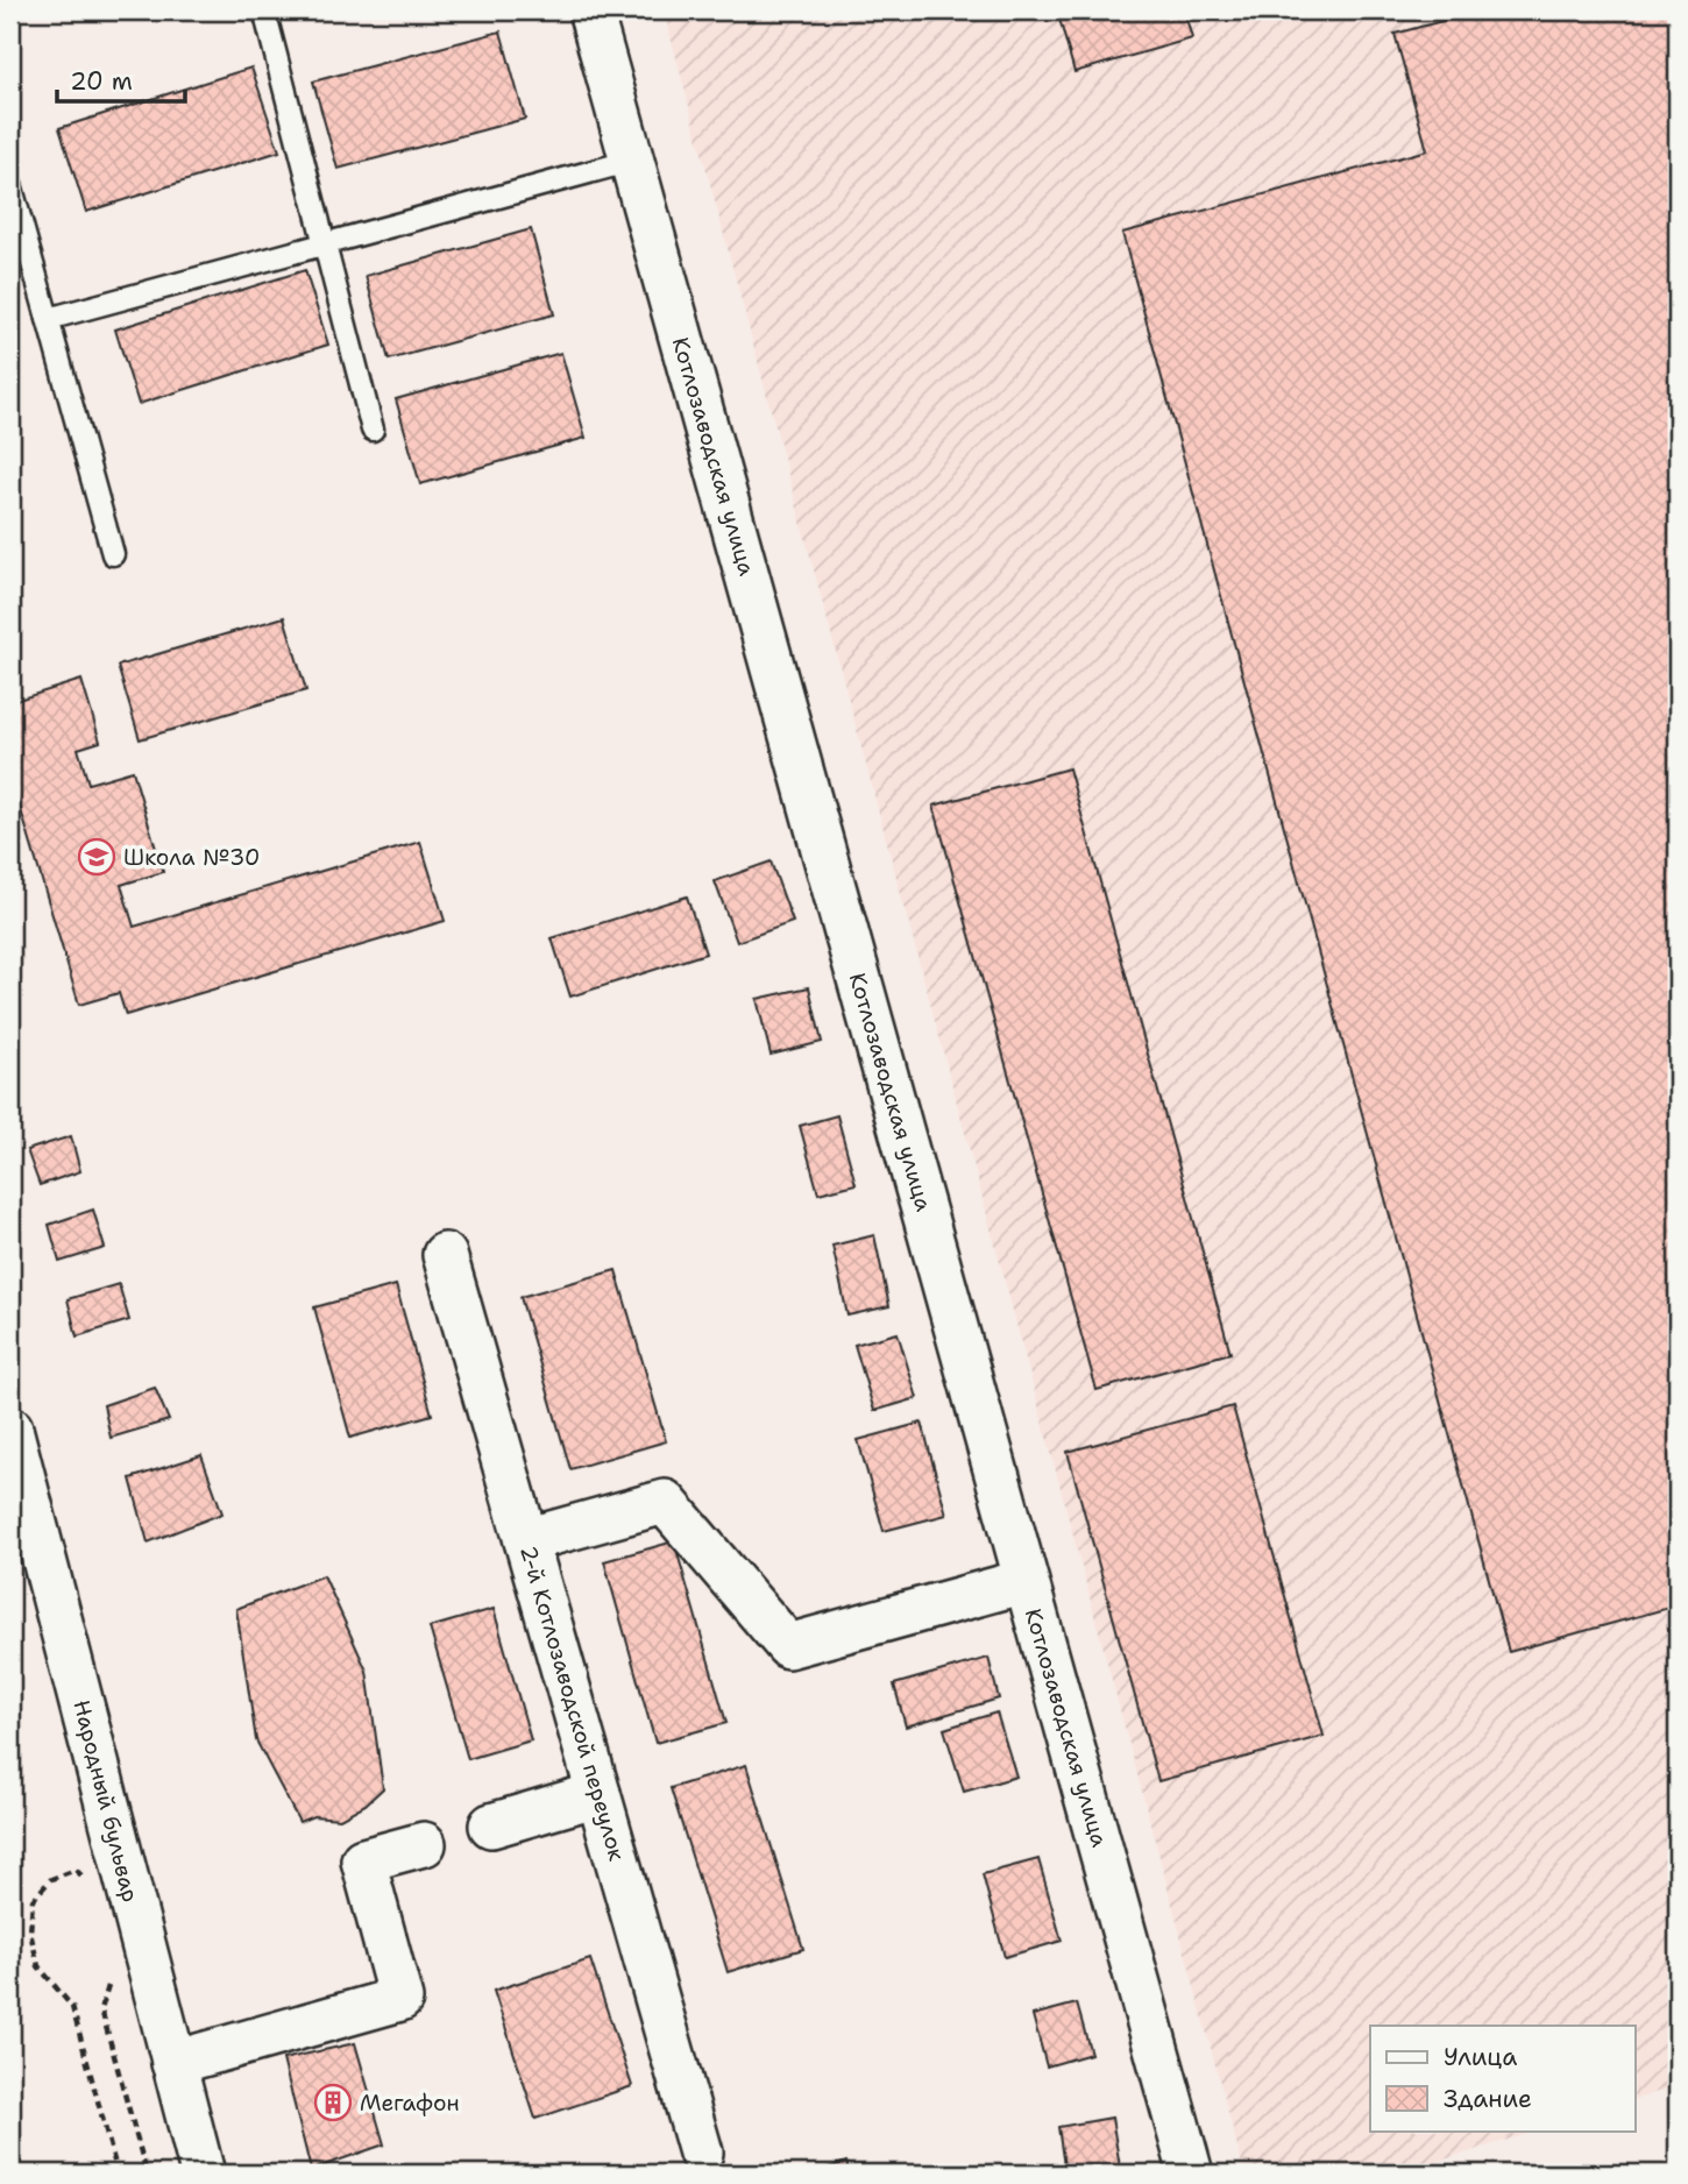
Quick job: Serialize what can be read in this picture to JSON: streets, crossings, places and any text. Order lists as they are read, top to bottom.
{
  "streets": {
    "street": ["Котлозаводская улица", "2-й Котлозаводской переулок", "Народный бульвар"]
  },
  "places": {
    "school or university": ["Школа №30"],
    "building": ["Мегафон"]
  },
  "legend": ["Улица", "Здание"],
  "scale_bar": "20 m"
}
